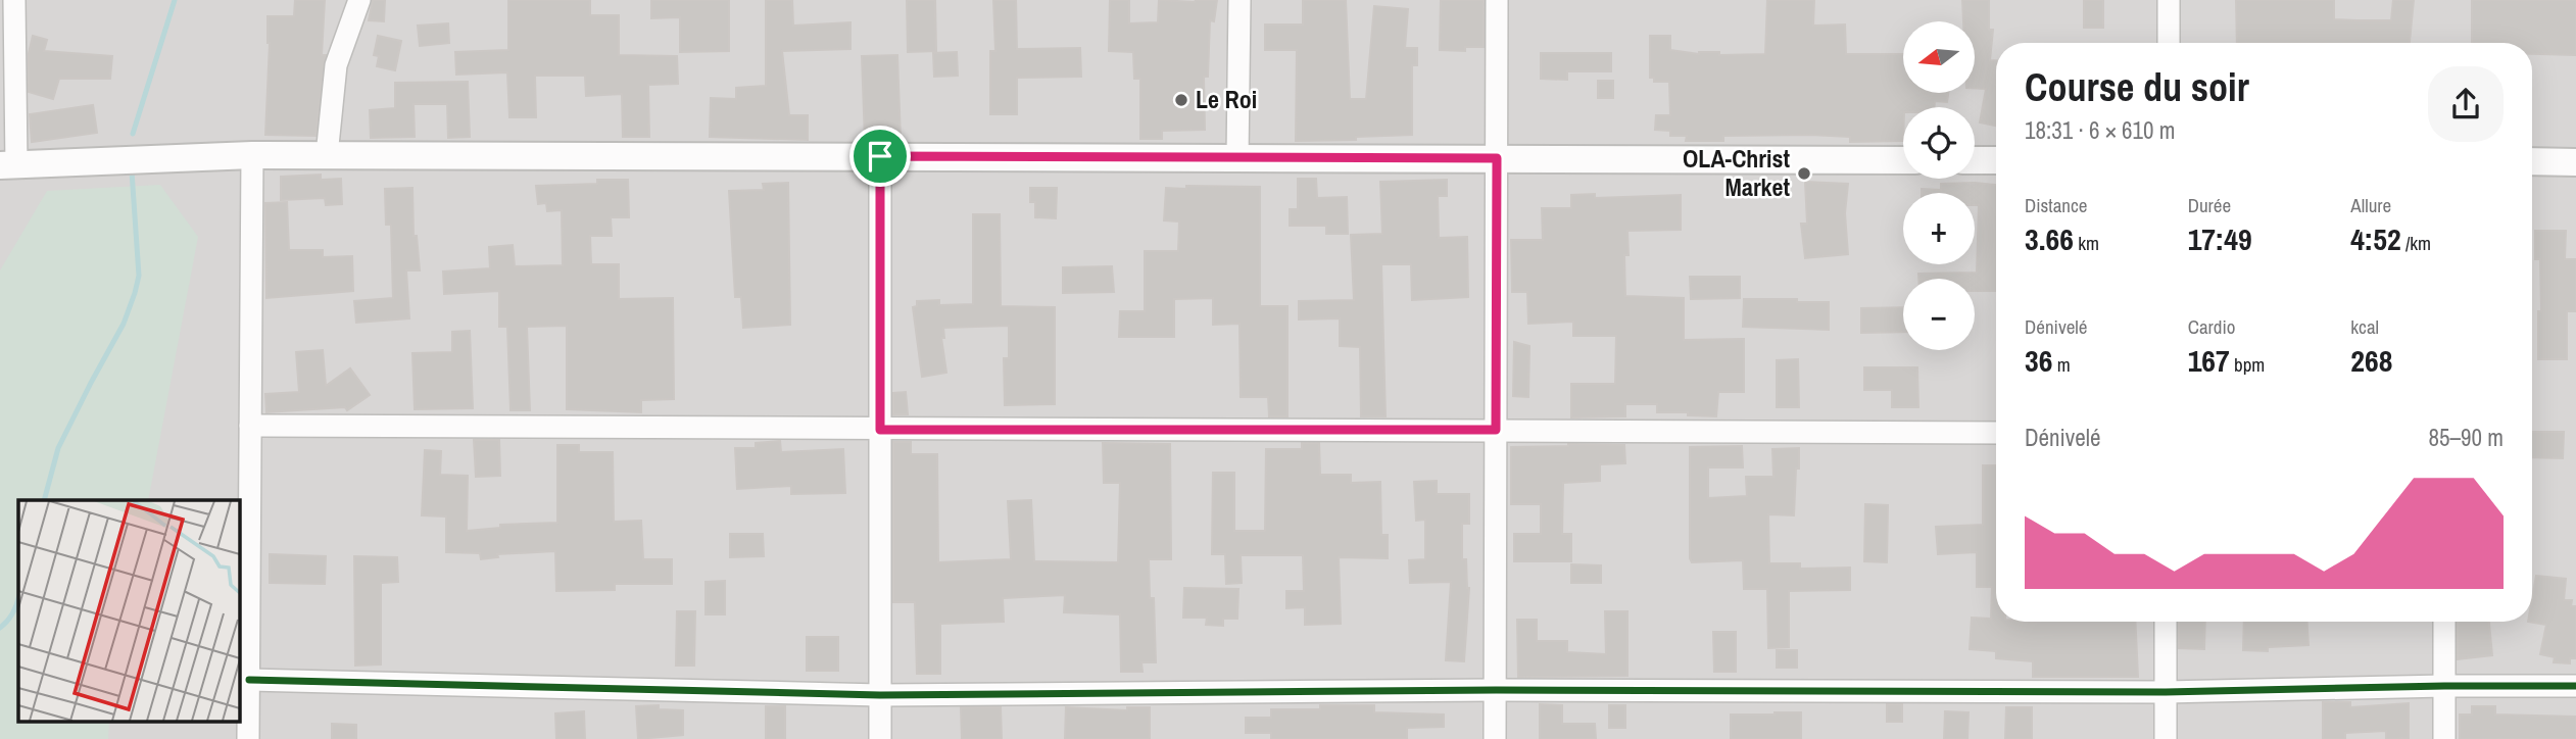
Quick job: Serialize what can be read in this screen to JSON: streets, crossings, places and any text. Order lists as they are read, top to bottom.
{
  "places": ["Le Roi", "OLA-Christ Market"],
  "north": "left",
  "page": {
    "map_buttons": ["+", "−"],
    "heading": ["Course du soir", "18:31 · 6 × 610 m"],
    "stats": [
      ["Distance", "3.66 km"],
      ["Durée", "17:49"],
      ["Allure", "4:52 /km"],
      ["Dénivelé", "36 m"],
      ["Cardio", "167 bpm"],
      ["kcal", "268"]
    ],
    "chart": ["Dénivelé", "85–90 m"]
  }
}
